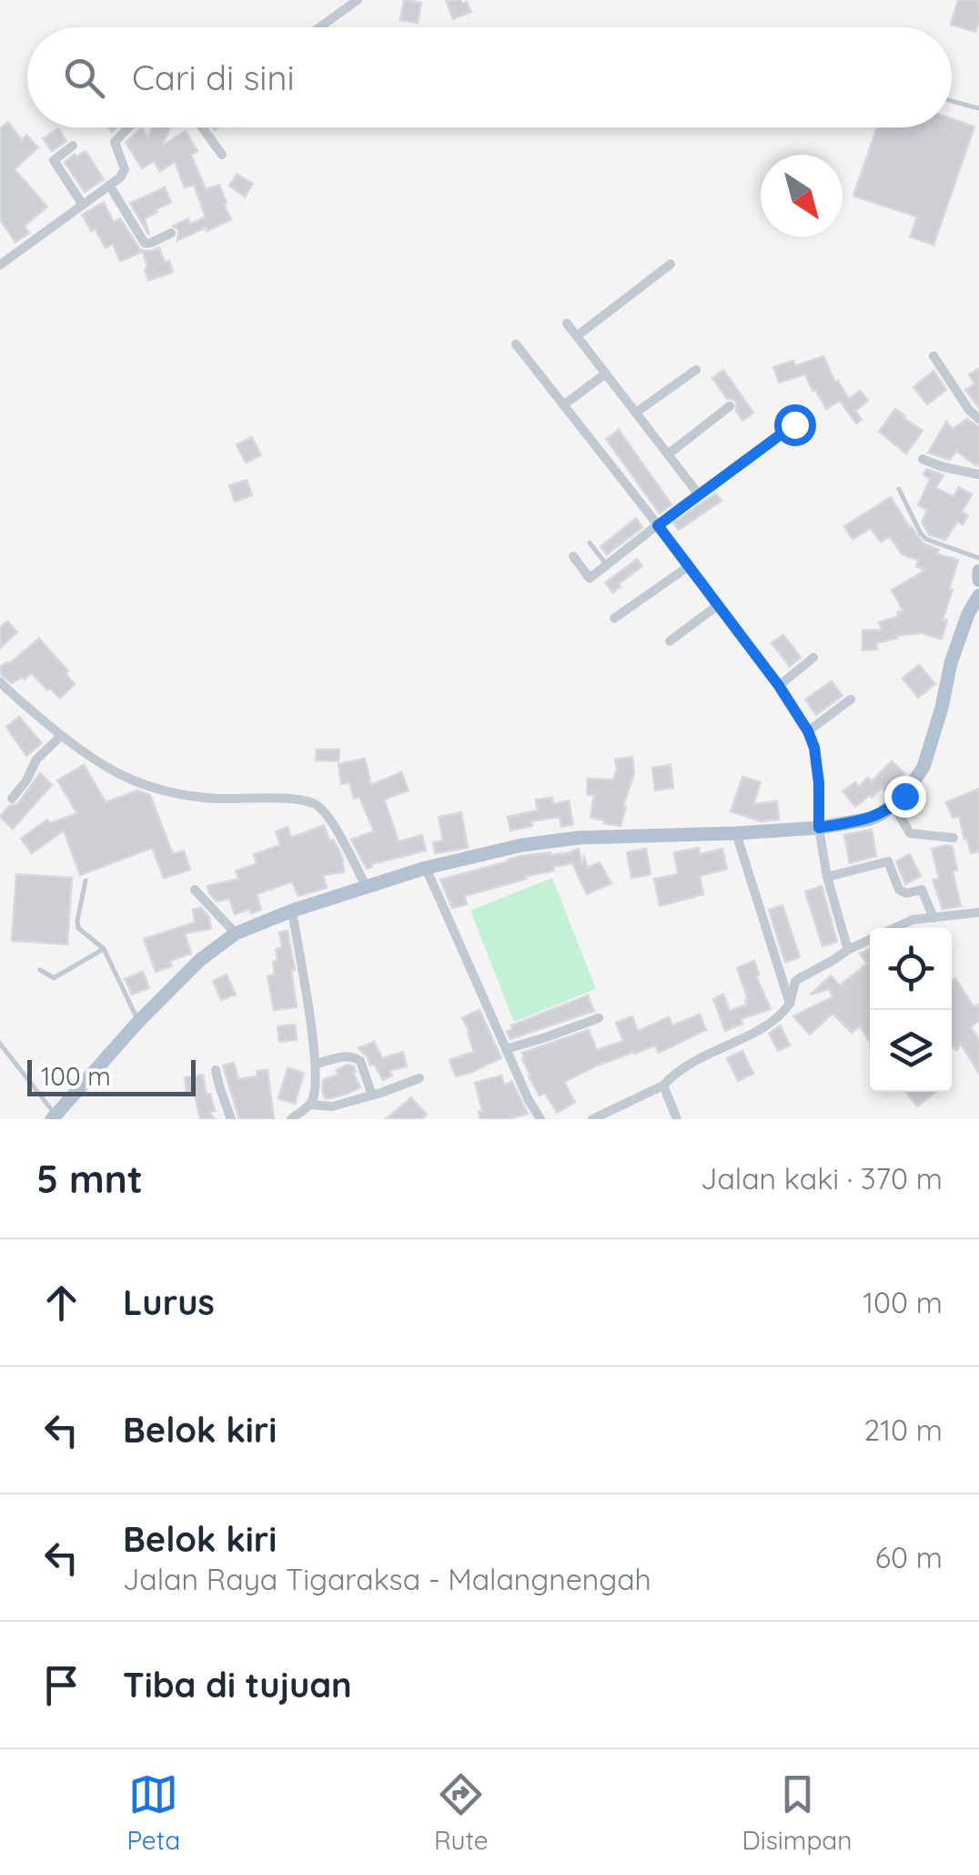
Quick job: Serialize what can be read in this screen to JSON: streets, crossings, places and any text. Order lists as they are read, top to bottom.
{
  "scale_bar": "100 m",
  "north": "bottom right",
  "page": {
    "search": "Cari di sini",
    "scale": "100 m",
    "heading": ["5 mnt", "Jalan kaki · 370 m"],
    "list": [
      ["Lurus", "100 m"],
      ["Belok kiri", "210 m"],
      ["Belok kiri", "Jalan Raya Tigaraksa - Malangnengah", "60 m"],
      "Tiba di tujuan"
    ],
    "nav": ["Peta", "Rute", "Disimpan"]
  }
}
